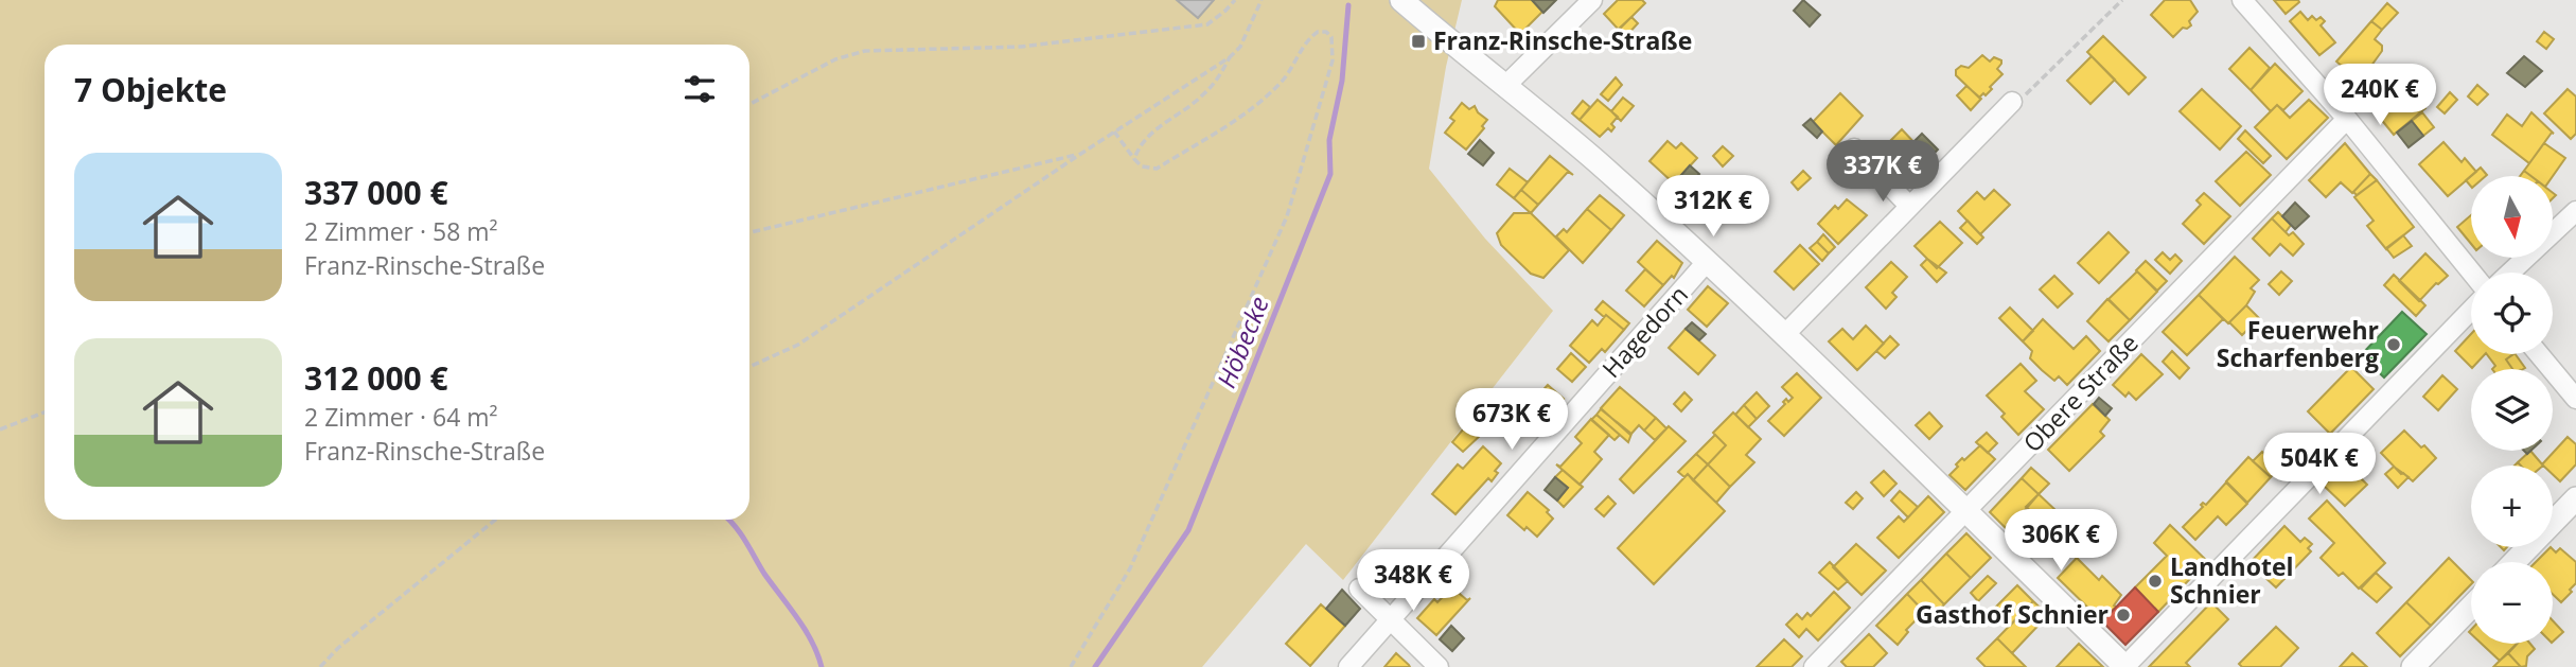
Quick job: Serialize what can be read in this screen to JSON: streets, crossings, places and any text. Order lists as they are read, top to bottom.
{
  "streets": {
    "street": ["Hagedorn", "Obere Straße"]
  },
  "water": ["Höbecke"],
  "places": {
    "transit": ["Franz-Rinsche-Straße"],
    "other": ["Feuerwehr Scharfenberg", "Landhotel Schnier", "Gasthof Schnier"]
  },
  "north": "bottom",
  "page": {
    "heading": "7 Objekte",
    "price": [
      "240K €",
      "337K €",
      "312K €",
      "673K €",
      "504K €",
      "306K €",
      "348K €"
    ],
    "list": [
      {
        "name": "337 000 €",
        "note": "2 Zimmer · 58 m² · Franz-Rinsche-Straße"
      },
      {
        "name": "312 000 €",
        "note": "2 Zimmer · 64 m² · Franz-Rinsche-Straße"
      }
    ],
    "map_buttons": ["+", "−"]
  }
}
